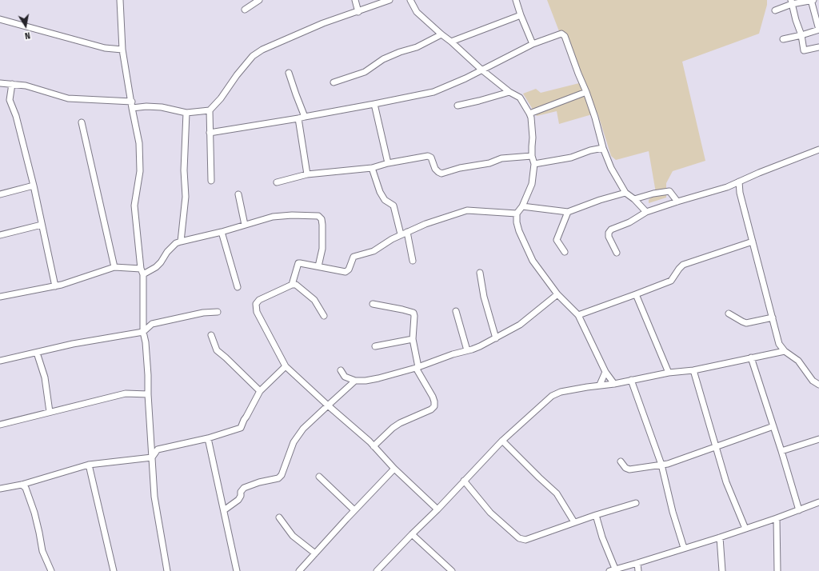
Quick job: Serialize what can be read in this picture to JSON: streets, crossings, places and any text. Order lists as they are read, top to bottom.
{
  "north": "bottom"
}
